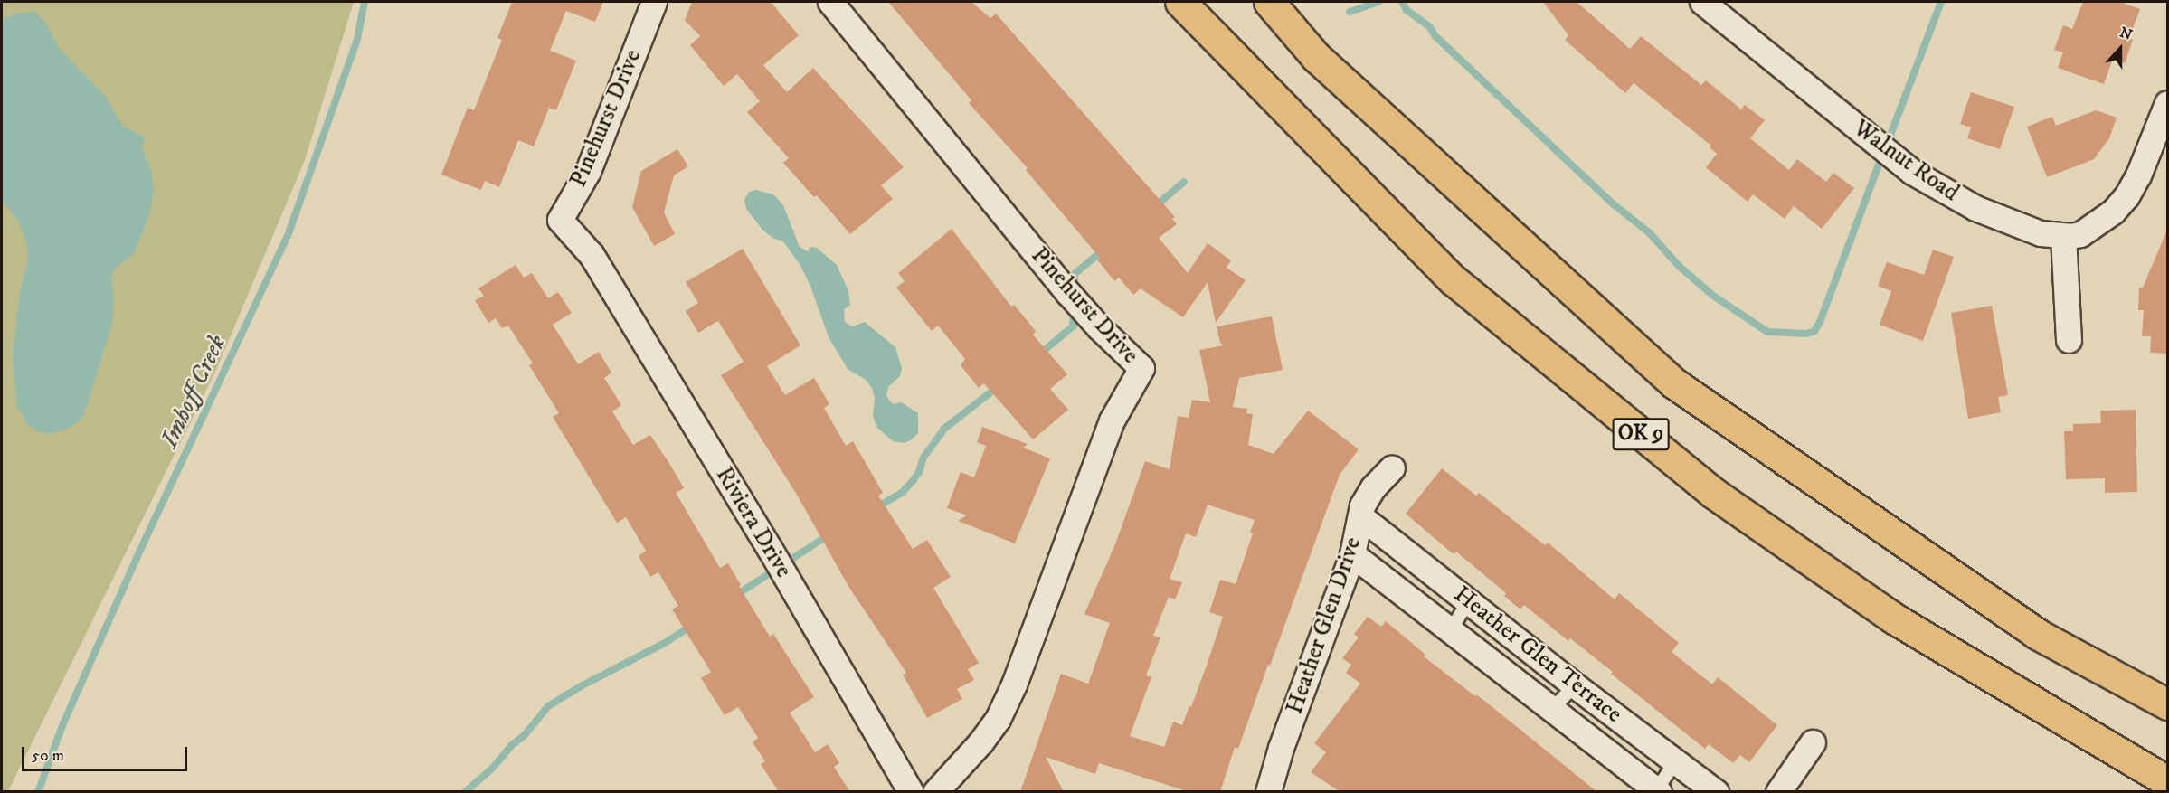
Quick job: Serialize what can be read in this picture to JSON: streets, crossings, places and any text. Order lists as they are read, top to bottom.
{
  "streets": {
    "highway": ["OK 9"],
    "street": [
      "Pinehurst Drive",
      "Walnut Road",
      "Riviera Drive",
      "Heather Glen Drive",
      "Heather Glen Terrace"
    ]
  },
  "crossings": [
    ["Pinehurst Drive", "Riviera Drive"],
    ["Heather Glen Drive", "Heather Glen Terrace"]
  ],
  "water": ["Imhoff Creek"],
  "scale_bar": "50 m",
  "north": "top"
}
